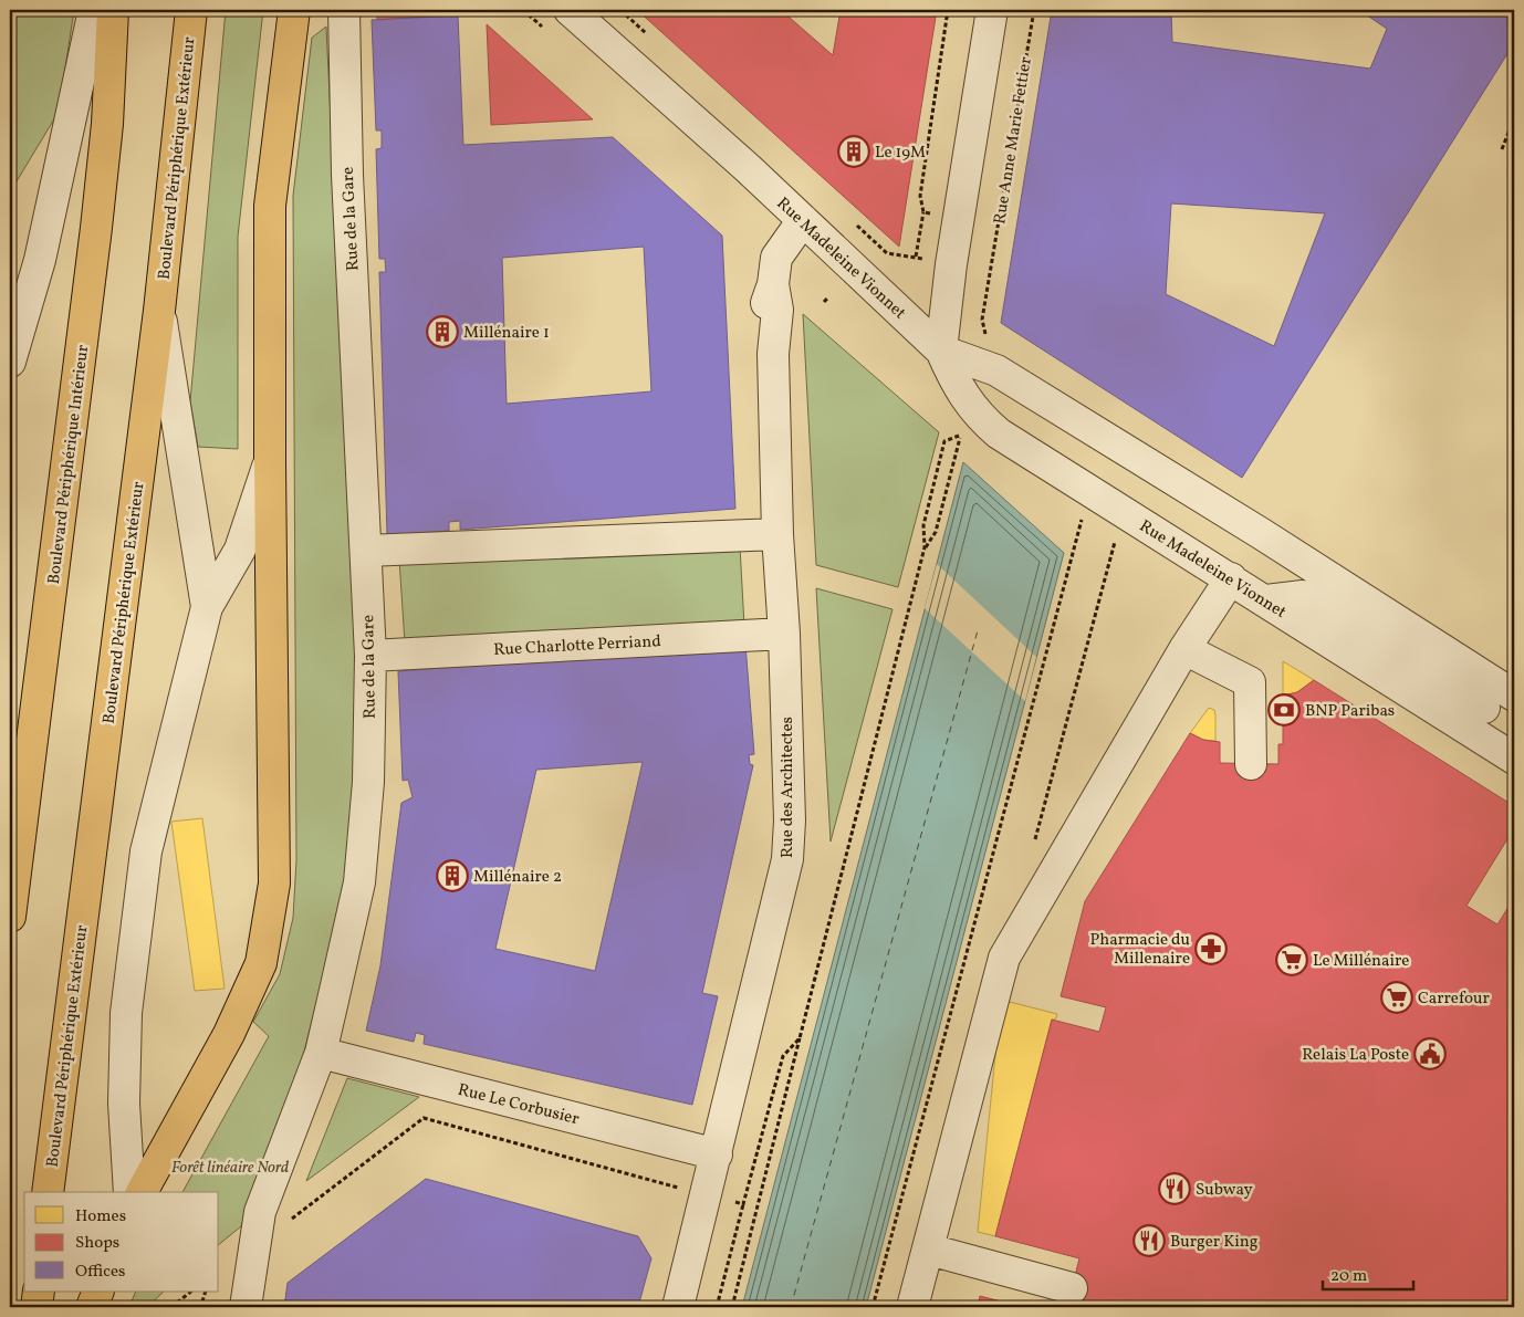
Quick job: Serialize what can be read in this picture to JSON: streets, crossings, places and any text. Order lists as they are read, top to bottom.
{
  "streets": {
    "highway": ["Boulevard Périphérique Extérieur", "Boulevard Périphérique Intérieur"],
    "street": [
      "Rue de la Gare",
      "Rue Madeleine Vionnet",
      "Rue Charlotte Perriand",
      "Rue des Architectes",
      "Rue Le Corbusier"
    ],
    "path": ["Rue Anne Marie Fettier"]
  },
  "crossings": [
    ["Rue Anne Marie Fettier", "Rue Madeleine Vionnet"],
    ["Rue de la Gare", "Rue Charlotte Perriand"],
    ["Rue de la Gare", "Rue Le Corbusier"],
    ["Rue Madeleine Vionnet", "Rue des Architectes"],
    ["Rue Charlotte Perriand", "Rue des Architectes"],
    ["Rue des Architectes", "Rue Le Corbusier"]
  ],
  "parks": ["Forêt linéaire Nord"],
  "places": {
    "building": ["Le 19M", "Millénaire 1", "Millénaire 2"],
    "bank": ["BNP Paribas"],
    "pharmacy": ["Pharmacie du Millenaire"],
    "supermarket": ["Le Millénaire", "Carrefour"],
    "public building": ["Relais La Poste"],
    "restaurant": ["Subway", "Burger King"]
  },
  "legend": ["Homes", "Shops", "Offices"],
  "scale_bar": "20 m"
}
